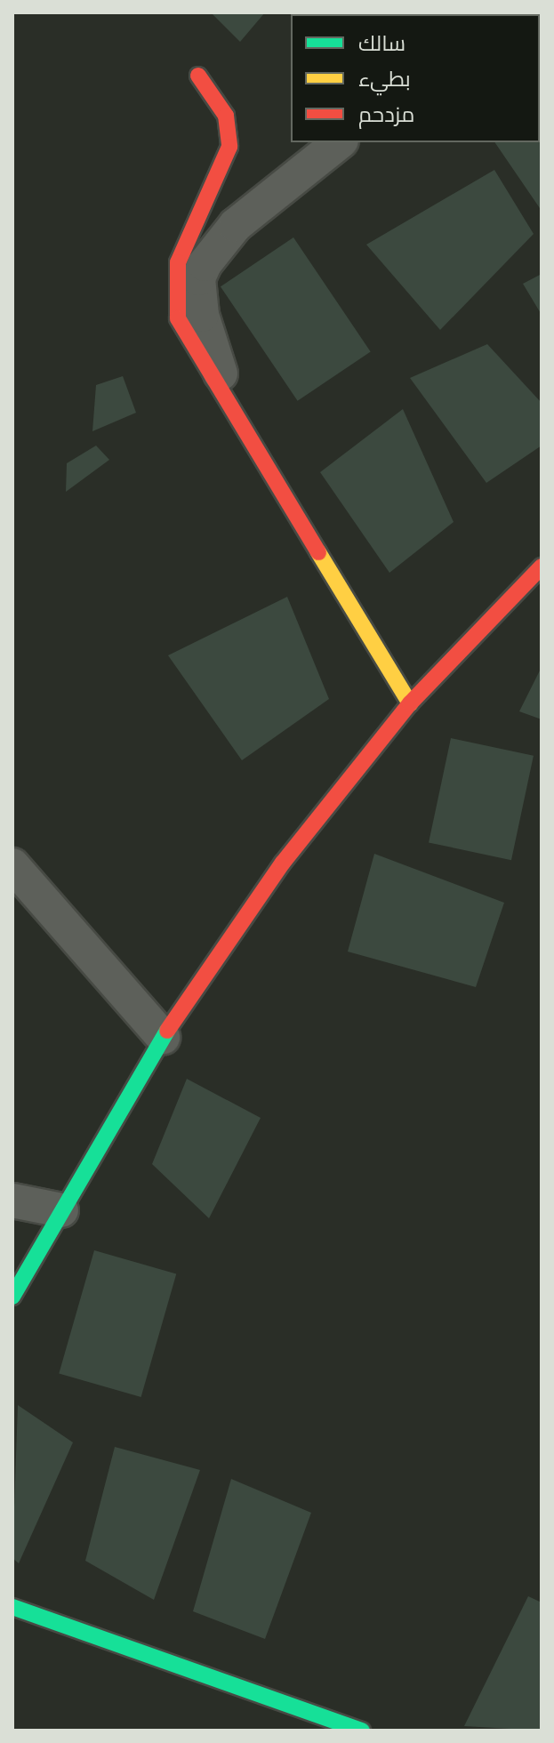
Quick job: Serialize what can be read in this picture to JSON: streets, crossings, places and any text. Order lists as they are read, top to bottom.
{
  "legend": ["سالك", "بطيء", "مزدحم"]
}
